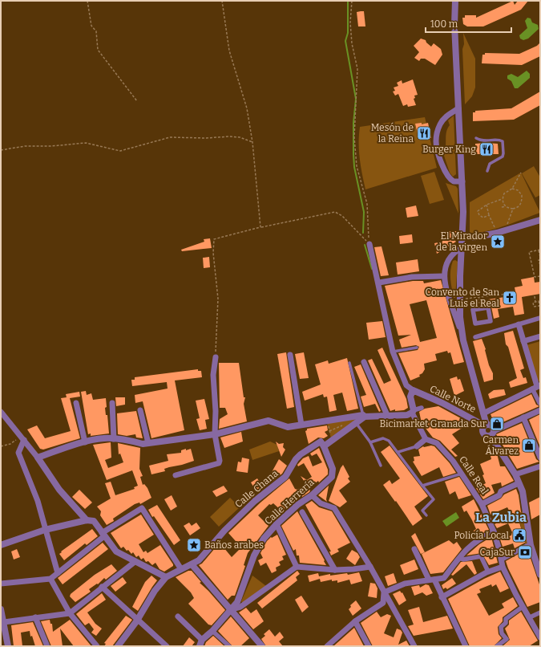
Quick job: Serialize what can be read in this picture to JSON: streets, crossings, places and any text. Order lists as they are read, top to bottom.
{
  "streets": {
    "street": [
      "Calle Norte",
      "Calle Real",
      "Calle Chana",
      "Calle Herrería"
    ]
  },
  "crossings": [
    ["Calle Chana", "Calle Herrería"]
  ],
  "districts": ["La Zubia"],
  "places": {
    "restaurant": ["Mesón de la Reina", "Burger King"],
    "place": ["El Mirador de la virgen", "Baños arabes"],
    "church": ["Convento de San Luis el Real"],
    "shop": ["Bicimarket Granada Sur", "Carmen Álvarez"],
    "public building": ["Policía Local"],
    "bank": ["CajaSur"]
  },
  "scale_bar": "100 m"
}
